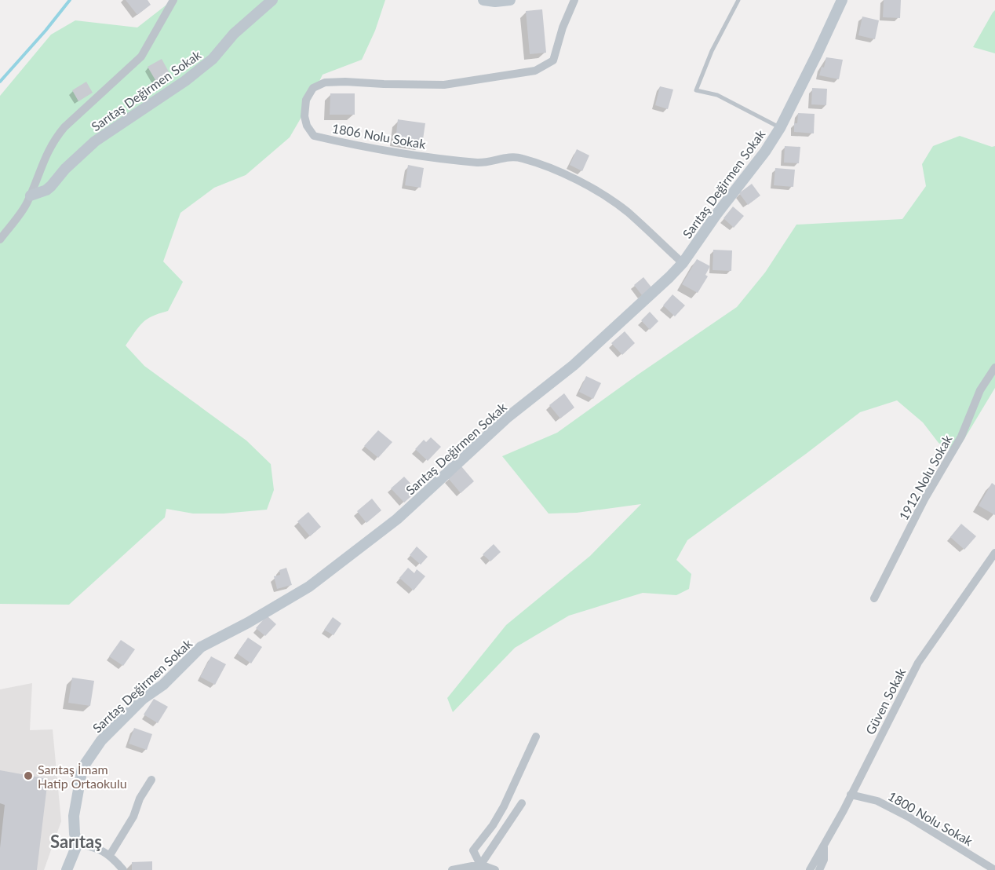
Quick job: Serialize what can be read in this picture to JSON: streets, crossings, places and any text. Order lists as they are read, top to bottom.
{
  "streets": {
    "street": [
      "Sarıtaş Değirmen Sokak",
      "1806 Nolu Sokak",
      "1912 Nolu Sokak",
      "Güven Sokak",
      "1800 Nolu Sokak"
    ]
  },
  "crossings": [
    ["Sarıtaş Değirmen Sokak", "1806 Nolu Sokak"],
    ["Güven Sokak", "1800 Nolu Sokak"]
  ],
  "districts": ["Sarıtaş"],
  "places": ["Sarıtaş İmam Hatip Ortaokulu"]
}
